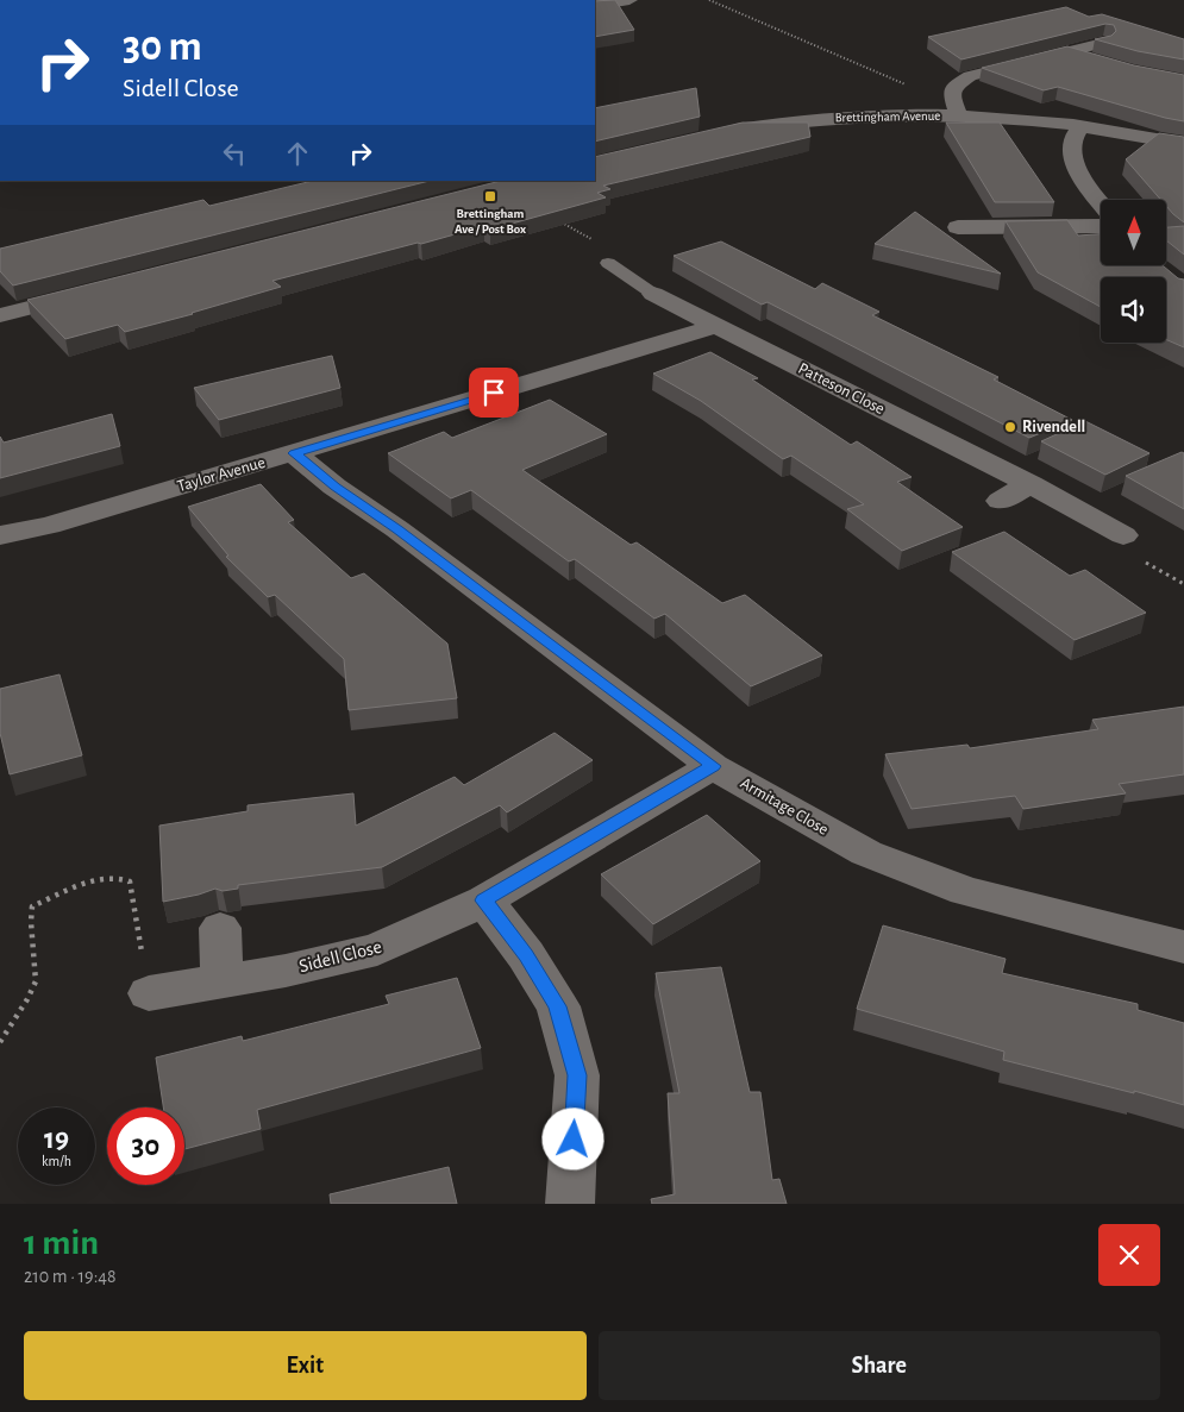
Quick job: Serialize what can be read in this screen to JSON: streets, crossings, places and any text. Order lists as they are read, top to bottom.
{
  "streets": {
    "street": [
      "Brettingham Avenue",
      "Patteson Close",
      "Taylor Avenue",
      "Armitage Close",
      "Sidell Close"
    ]
  },
  "crossings": [
    ["Patteson Close", "Taylor Avenue"],
    ["Taylor Avenue", "Armitage Close"],
    ["Armitage Close", "Sidell Close"]
  ],
  "places": {
    "transit": ["Brettingham Ave / Post Box"],
    "other": ["Rivendell"]
  },
  "north": "top",
  "page": {
    "turn": ["30 m", "Sidell Close"],
    "speed": "19 km/h",
    "limit": "30",
    "heading": ["1 min", "210 m · 19:48"],
    "buttons": ["Exit", "Share"]
  }
}
